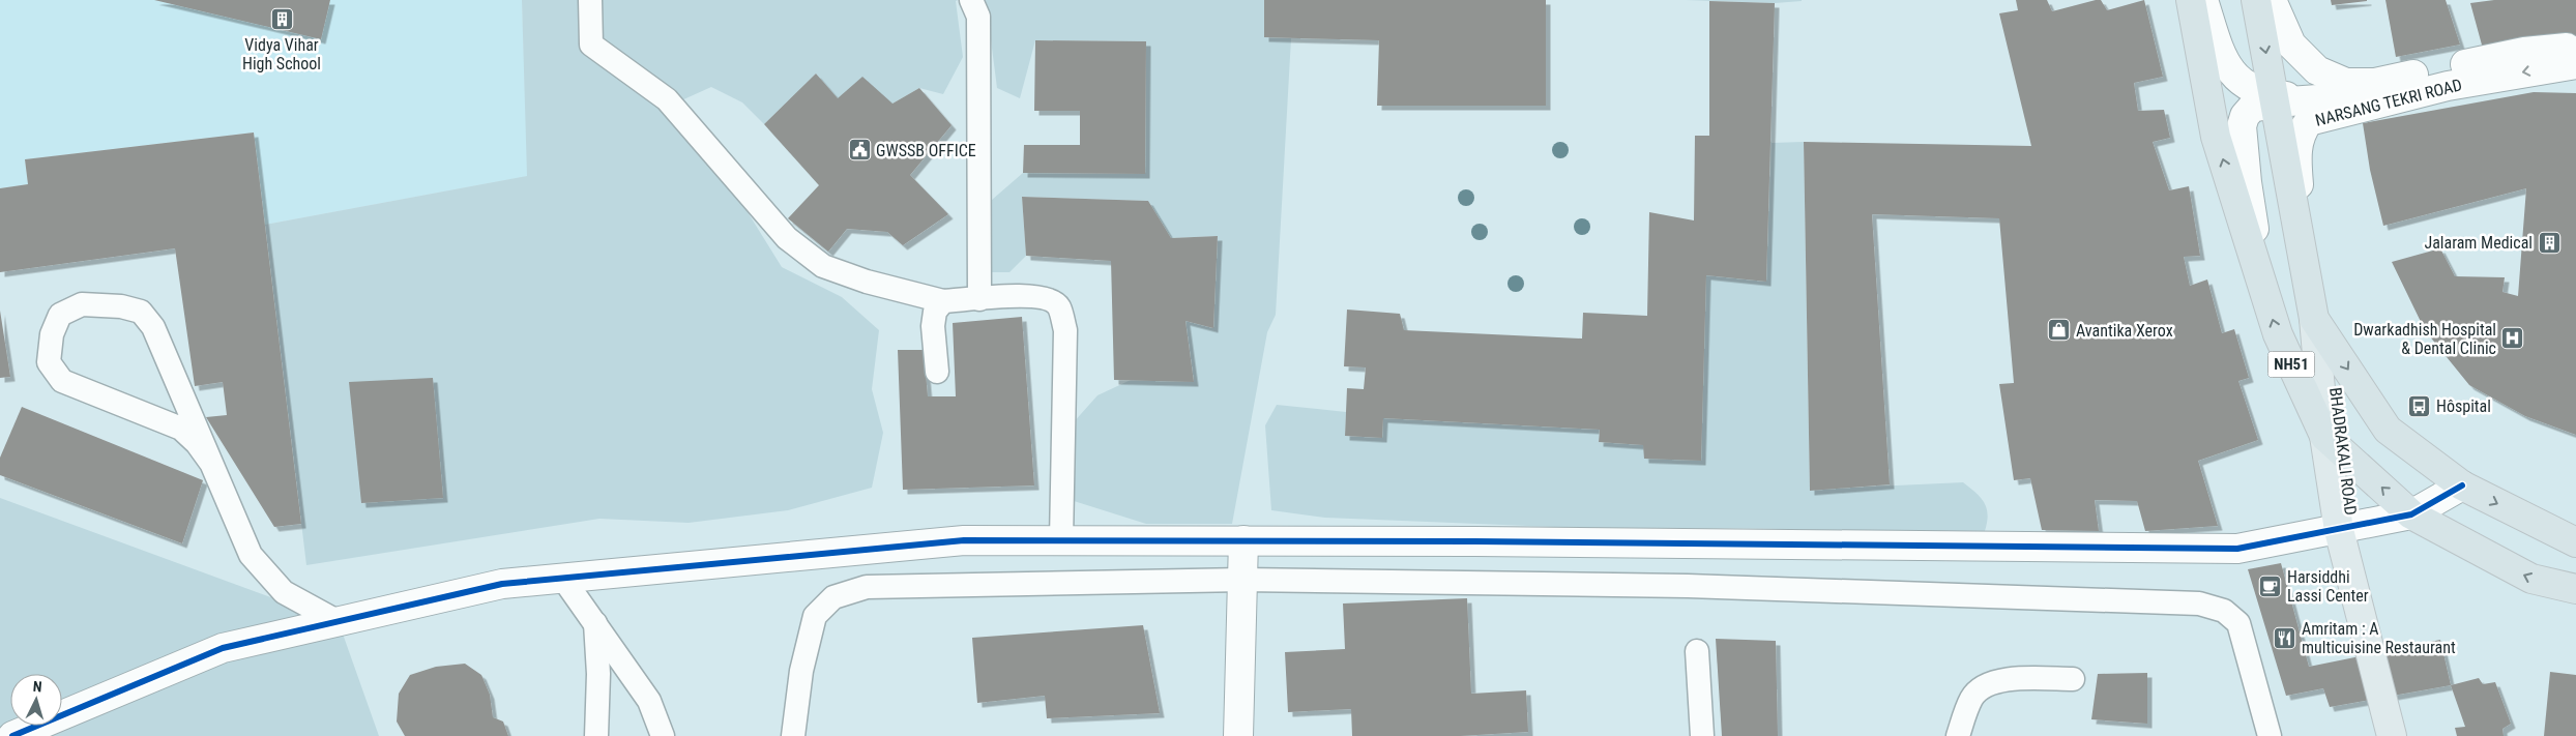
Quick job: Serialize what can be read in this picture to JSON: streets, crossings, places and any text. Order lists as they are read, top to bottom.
{
  "streets": {
    "highway": ["NH51"],
    "main road": ["BHADRAKALI ROAD"],
    "street": ["NARSANG TEKRI ROAD"]
  },
  "crossings": [
    ["NARSANG TEKRI ROAD", "NH51"],
    ["NARSANG TEKRI ROAD", "BHADRAKALI ROAD"],
    ["NH51", "BHADRAKALI ROAD"]
  ],
  "places": {
    "building": ["Vidya Vihar High School", "Jalaram Medical"],
    "public building": ["GWSSB OFFICE"],
    "shop": ["Avantika Xerox"],
    "hospital": ["Dwarkadhish Hospital & Dental Clinic"],
    "bus stop": ["Hôspital"],
    "cafe": ["Harsiddhi Lassi Center"],
    "restaurant": ["Amritam : A multicuisine Restaurant"]
  },
  "north": "top"
}
